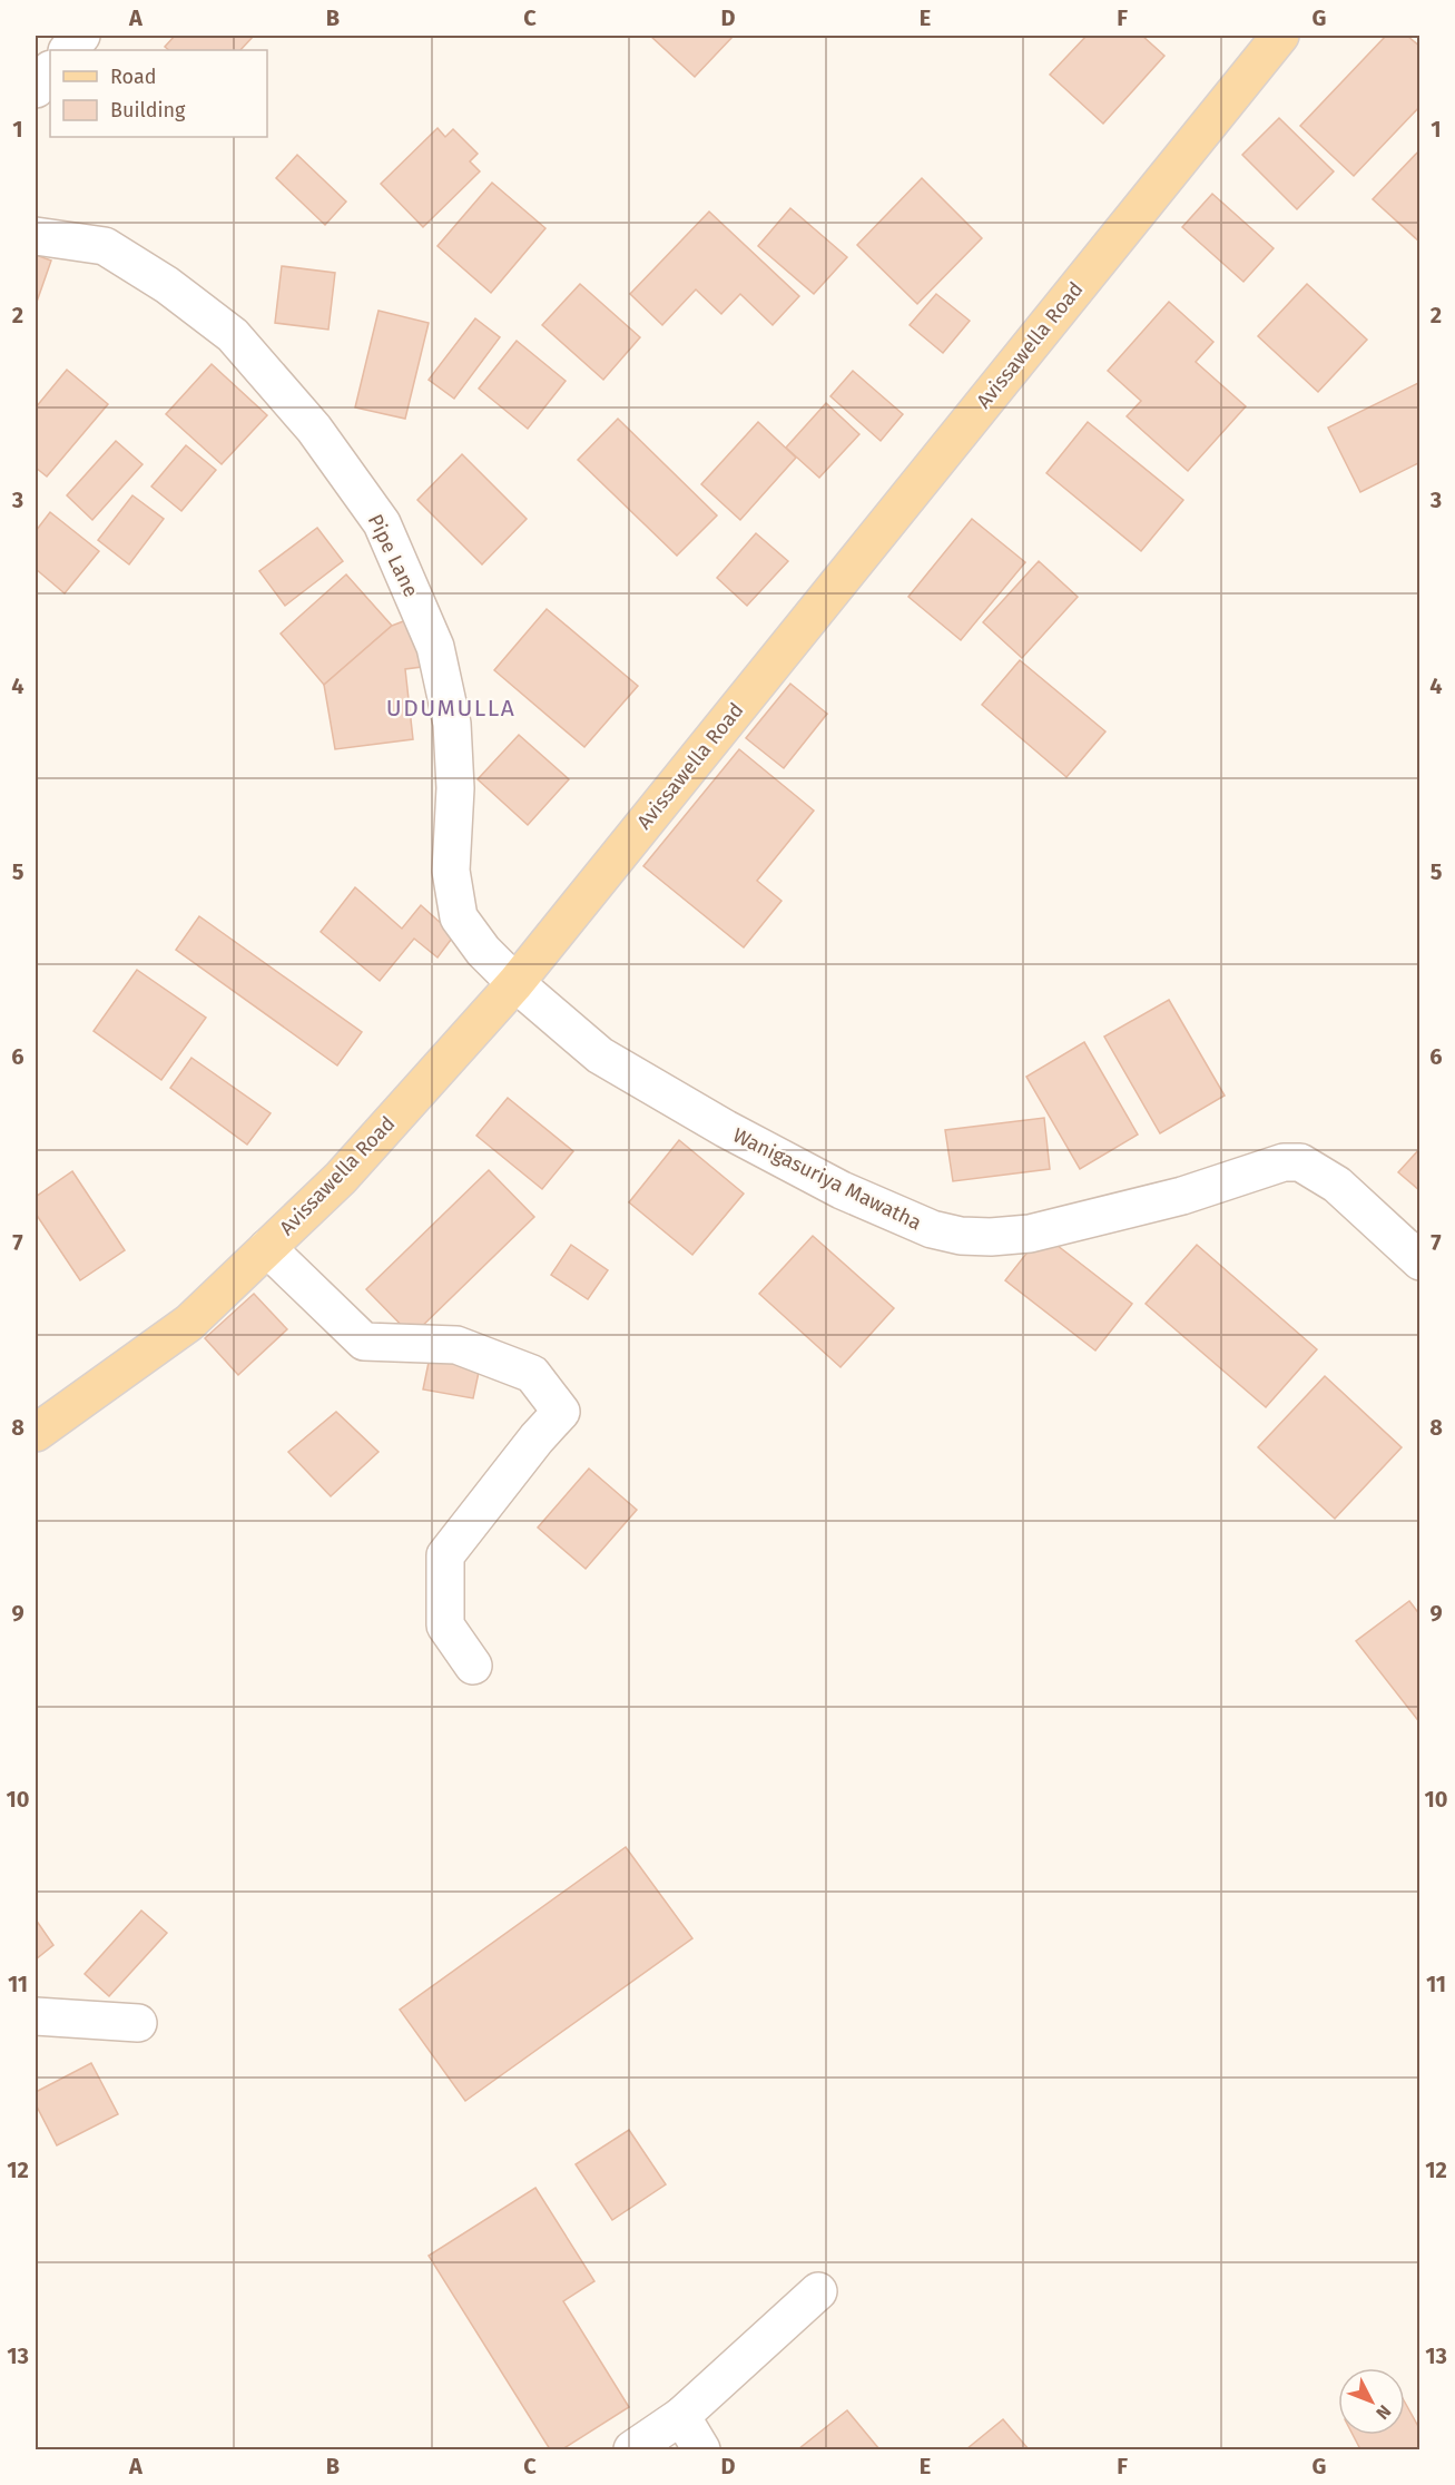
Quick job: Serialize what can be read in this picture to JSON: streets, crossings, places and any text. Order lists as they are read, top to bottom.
{
  "streets": {
    "main road": ["Avissawella Road"],
    "street": ["Pipe Lane", "Wanigasuriya Mawatha"]
  },
  "crossings": [
    ["Avissawella Road", "Pipe Lane"],
    ["Avissawella Road", "Wanigasuriya Mawatha"],
    ["Pipe Lane", "Wanigasuriya Mawatha"]
  ],
  "districts": ["UDUMULLA"],
  "legend": ["Road", "Building"],
  "north": "bottom right",
  "grid": {
    "columns": [
      "A",
      "B",
      "C",
      "D",
      "E",
      "F",
      "G"
    ],
    "rows": [
      "1",
      "2",
      "3",
      "4",
      "5",
      "6",
      "7",
      "8",
      "9",
      "10",
      "11",
      "12",
      "13"
    ]
  }
}
